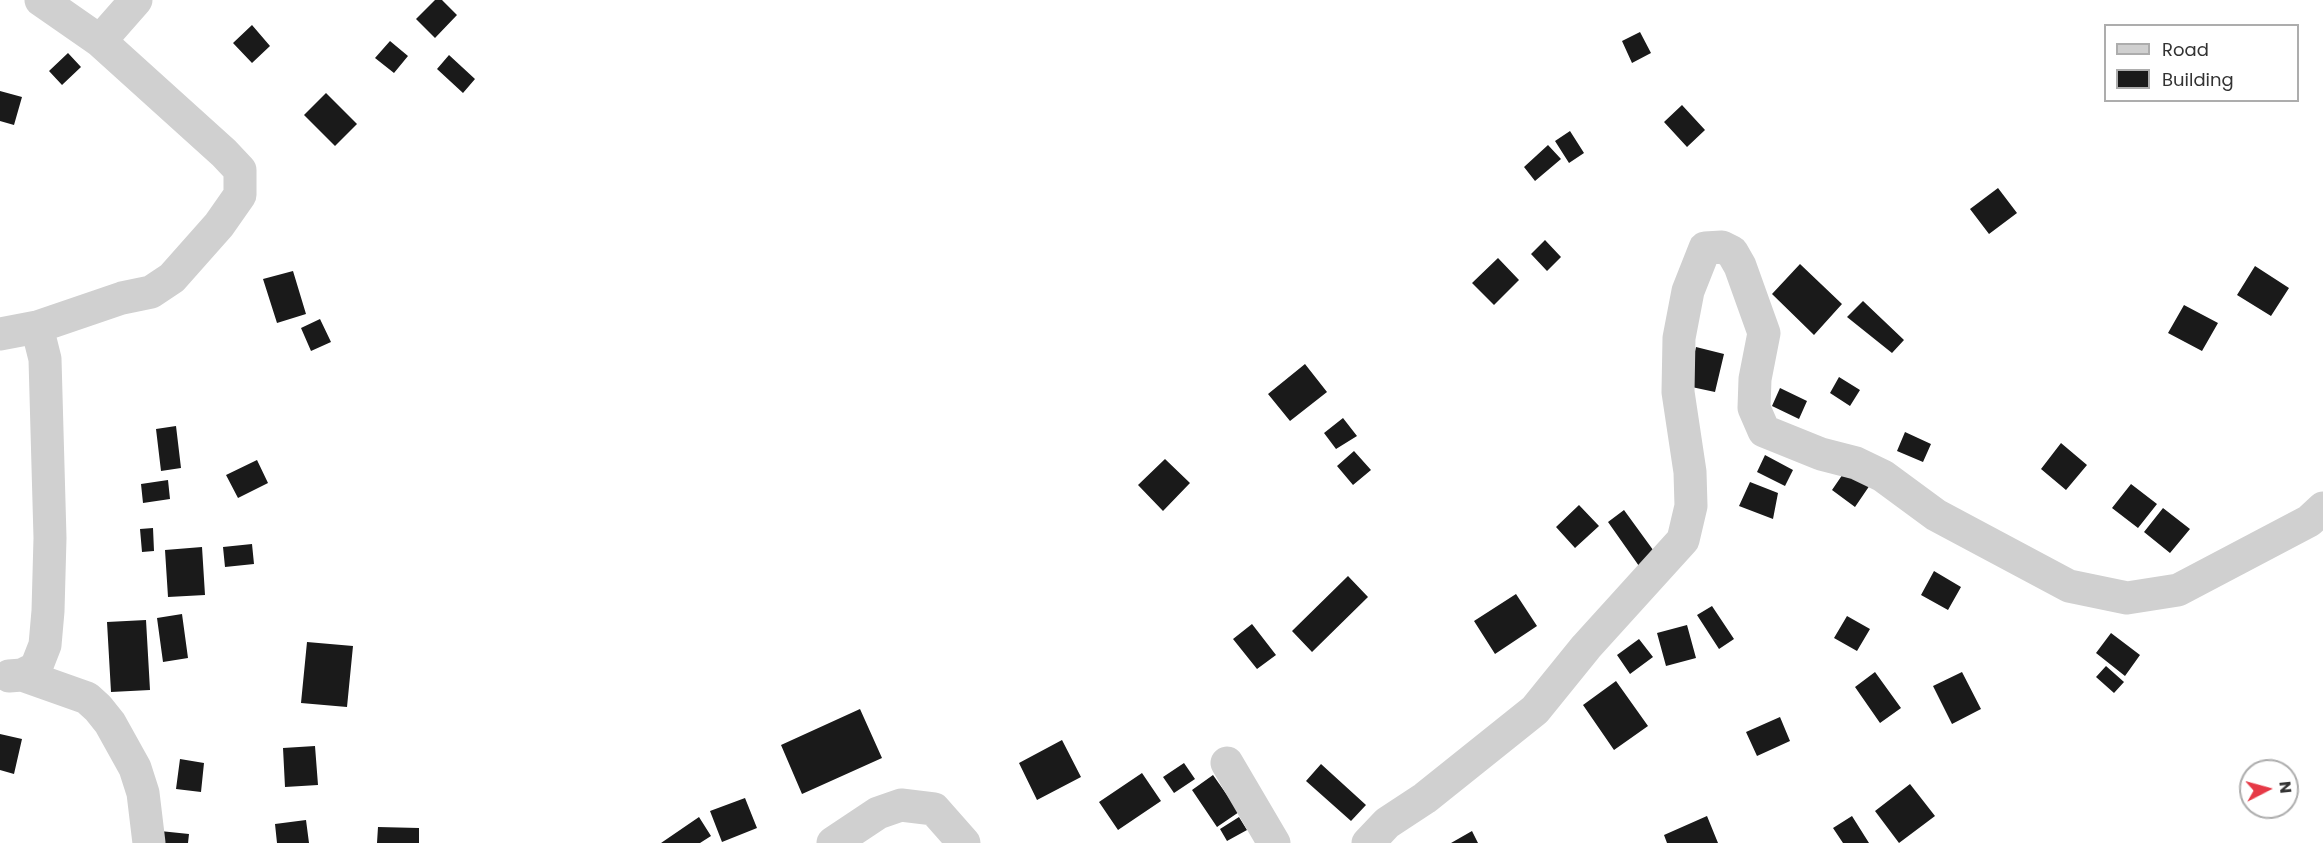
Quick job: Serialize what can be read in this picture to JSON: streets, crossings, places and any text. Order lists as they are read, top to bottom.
{
  "legend": ["Road", "Building"],
  "north": "right"
}
